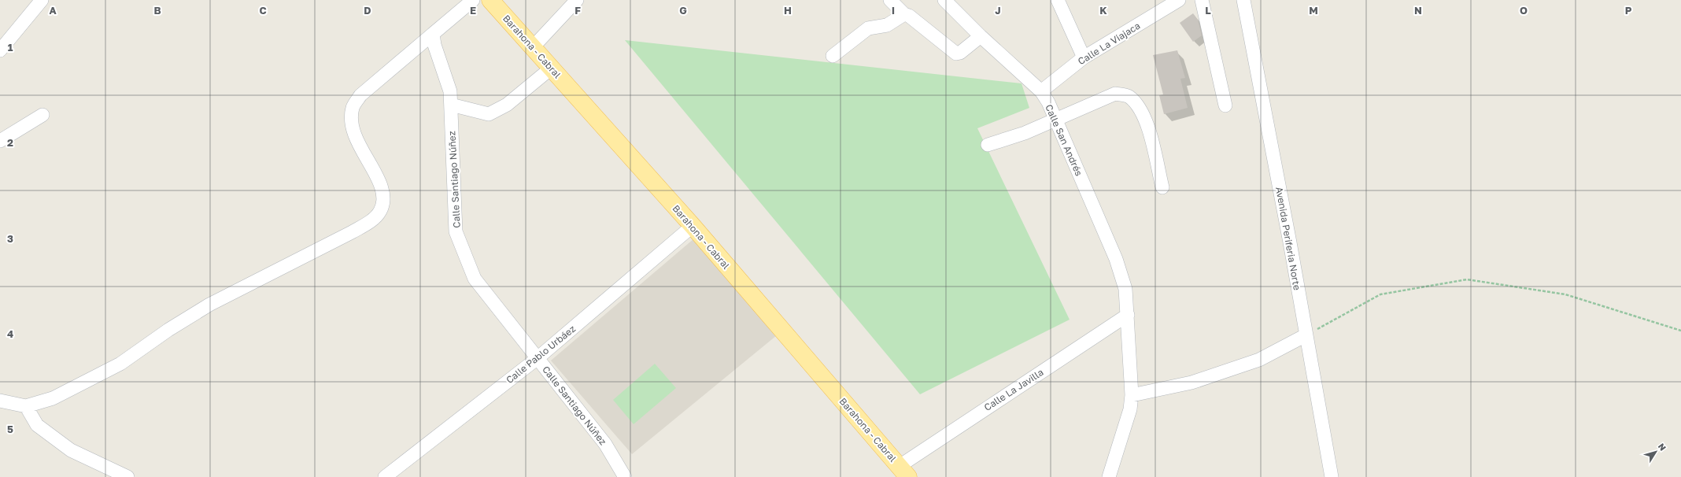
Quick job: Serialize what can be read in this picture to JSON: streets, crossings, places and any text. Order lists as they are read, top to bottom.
{
  "streets": {
    "main road": ["Barahona - Cabral"],
    "street": [
      "Calle La Viajaca",
      "Calle San Andrés",
      "Calle Santiago Núñez",
      "Avenida Periferia Norte",
      "Calle Pablo Urbáez",
      "Calle La Javilla"
    ]
  },
  "crossings": [
    ["Calle La Viajaca", "Calle San Andrés"],
    ["Barahona - Cabral", "Calle Pablo Urbáez"],
    ["Barahona - Cabral", "Calle La Javilla"],
    ["Calle San Andrés", "Calle La Javilla"],
    ["Calle Santiago Núñez", "Calle Pablo Urbáez"]
  ],
  "north": "top right",
  "grid": {
    "columns": [
      "A",
      "B",
      "C",
      "D",
      "E",
      "F",
      "G",
      "H",
      "I",
      "J",
      "K",
      "L",
      "M",
      "N",
      "O",
      "P"
    ],
    "rows": [
      "1",
      "2",
      "3",
      "4",
      "5"
    ]
  }
}
